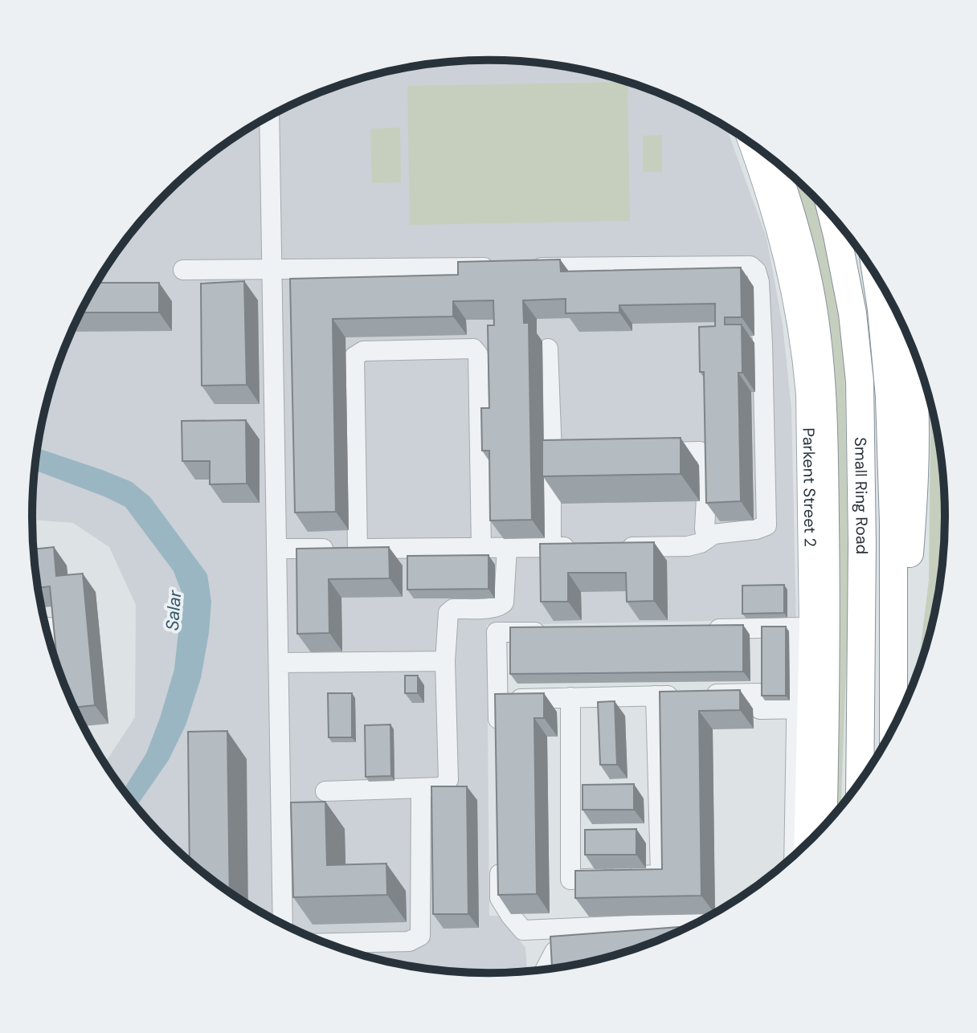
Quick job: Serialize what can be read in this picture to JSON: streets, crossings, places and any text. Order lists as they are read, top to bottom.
{
  "streets": {
    "highway": ["Small Ring Road"],
    "main road": ["Parkent Street 2"]
  },
  "water": ["Salar"]
}
